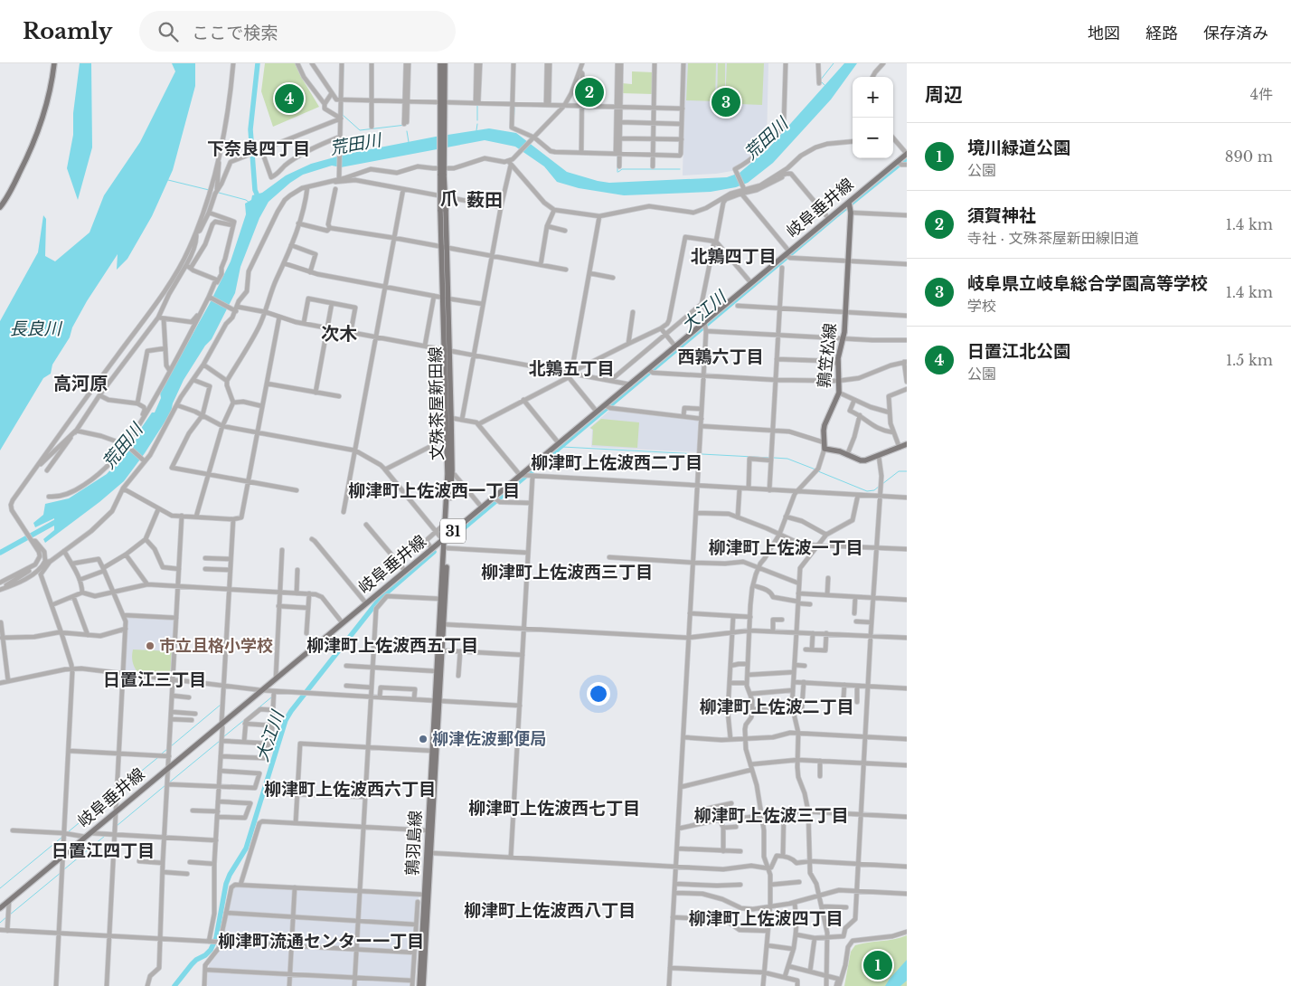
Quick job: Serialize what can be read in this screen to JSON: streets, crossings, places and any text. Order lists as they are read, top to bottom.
{
  "streets": {
    "main road": [
      "岐阜垂井線",
      "鶉笠松線",
      "文殊茶屋新田線",
      "31",
      "鶉羽島線"
    ]
  },
  "crossings": [
    ["岐阜垂井線", "鶉笠松線"],
    ["岐阜垂井線", "文殊茶屋新田線"],
    ["岐阜垂井線", "鶉羽島線"],
    ["文殊茶屋新田線", "鶉羽島線"]
  ],
  "districts": [
    "下奈良四丁目",
    "爪",
    "薮田",
    "北鶉四丁目",
    "次木",
    "西鶉六丁目",
    "北鶉五丁目",
    "高河原",
    "柳津町上佐波西二丁目",
    "柳津町上佐波西一丁目",
    "柳津町上佐波一丁目",
    "柳津町上佐波西三丁目",
    "柳津町上佐波西五丁目",
    "日置江三丁目",
    "柳津町上佐波二丁目",
    "柳津町上佐波西六丁目",
    "柳津町上佐波西七丁目",
    "柳津町上佐波三丁目",
    "日置江四丁目",
    "柳津町上佐波西八丁目",
    "柳津町上佐波四丁目",
    "柳津町流通センター一丁目"
  ],
  "water": ["荒田川", "大江川", "長良川"],
  "places": ["市立且格小学校", "柳津佐波郵便局"],
  "page": {
    "header": "Roamly",
    "search": "ここで検索",
    "nav": ["地図", "経路", "保存済み"],
    "heading": ["周辺", "4件"],
    "pins": [
      "2",
      "4",
      "3",
      "1"
    ],
    "map_buttons": ["+", "−"],
    "list": [
      {
        "mark": "1",
        "name": "境川緑道公園",
        "note": "公園",
        "value": "890 m"
      },
      {
        "mark": "2",
        "name": "須賀神社",
        "note": "寺社 · 文殊茶屋新田線旧道",
        "value": "1.4 km"
      },
      {
        "mark": "3",
        "name": "岐阜県立岐阜総合学園高等学校",
        "note": "学校",
        "value": "1.4 km"
      },
      {
        "mark": "4",
        "name": "日置江北公園",
        "note": "公園",
        "value": "1.5 km"
      }
    ]
  }
}
